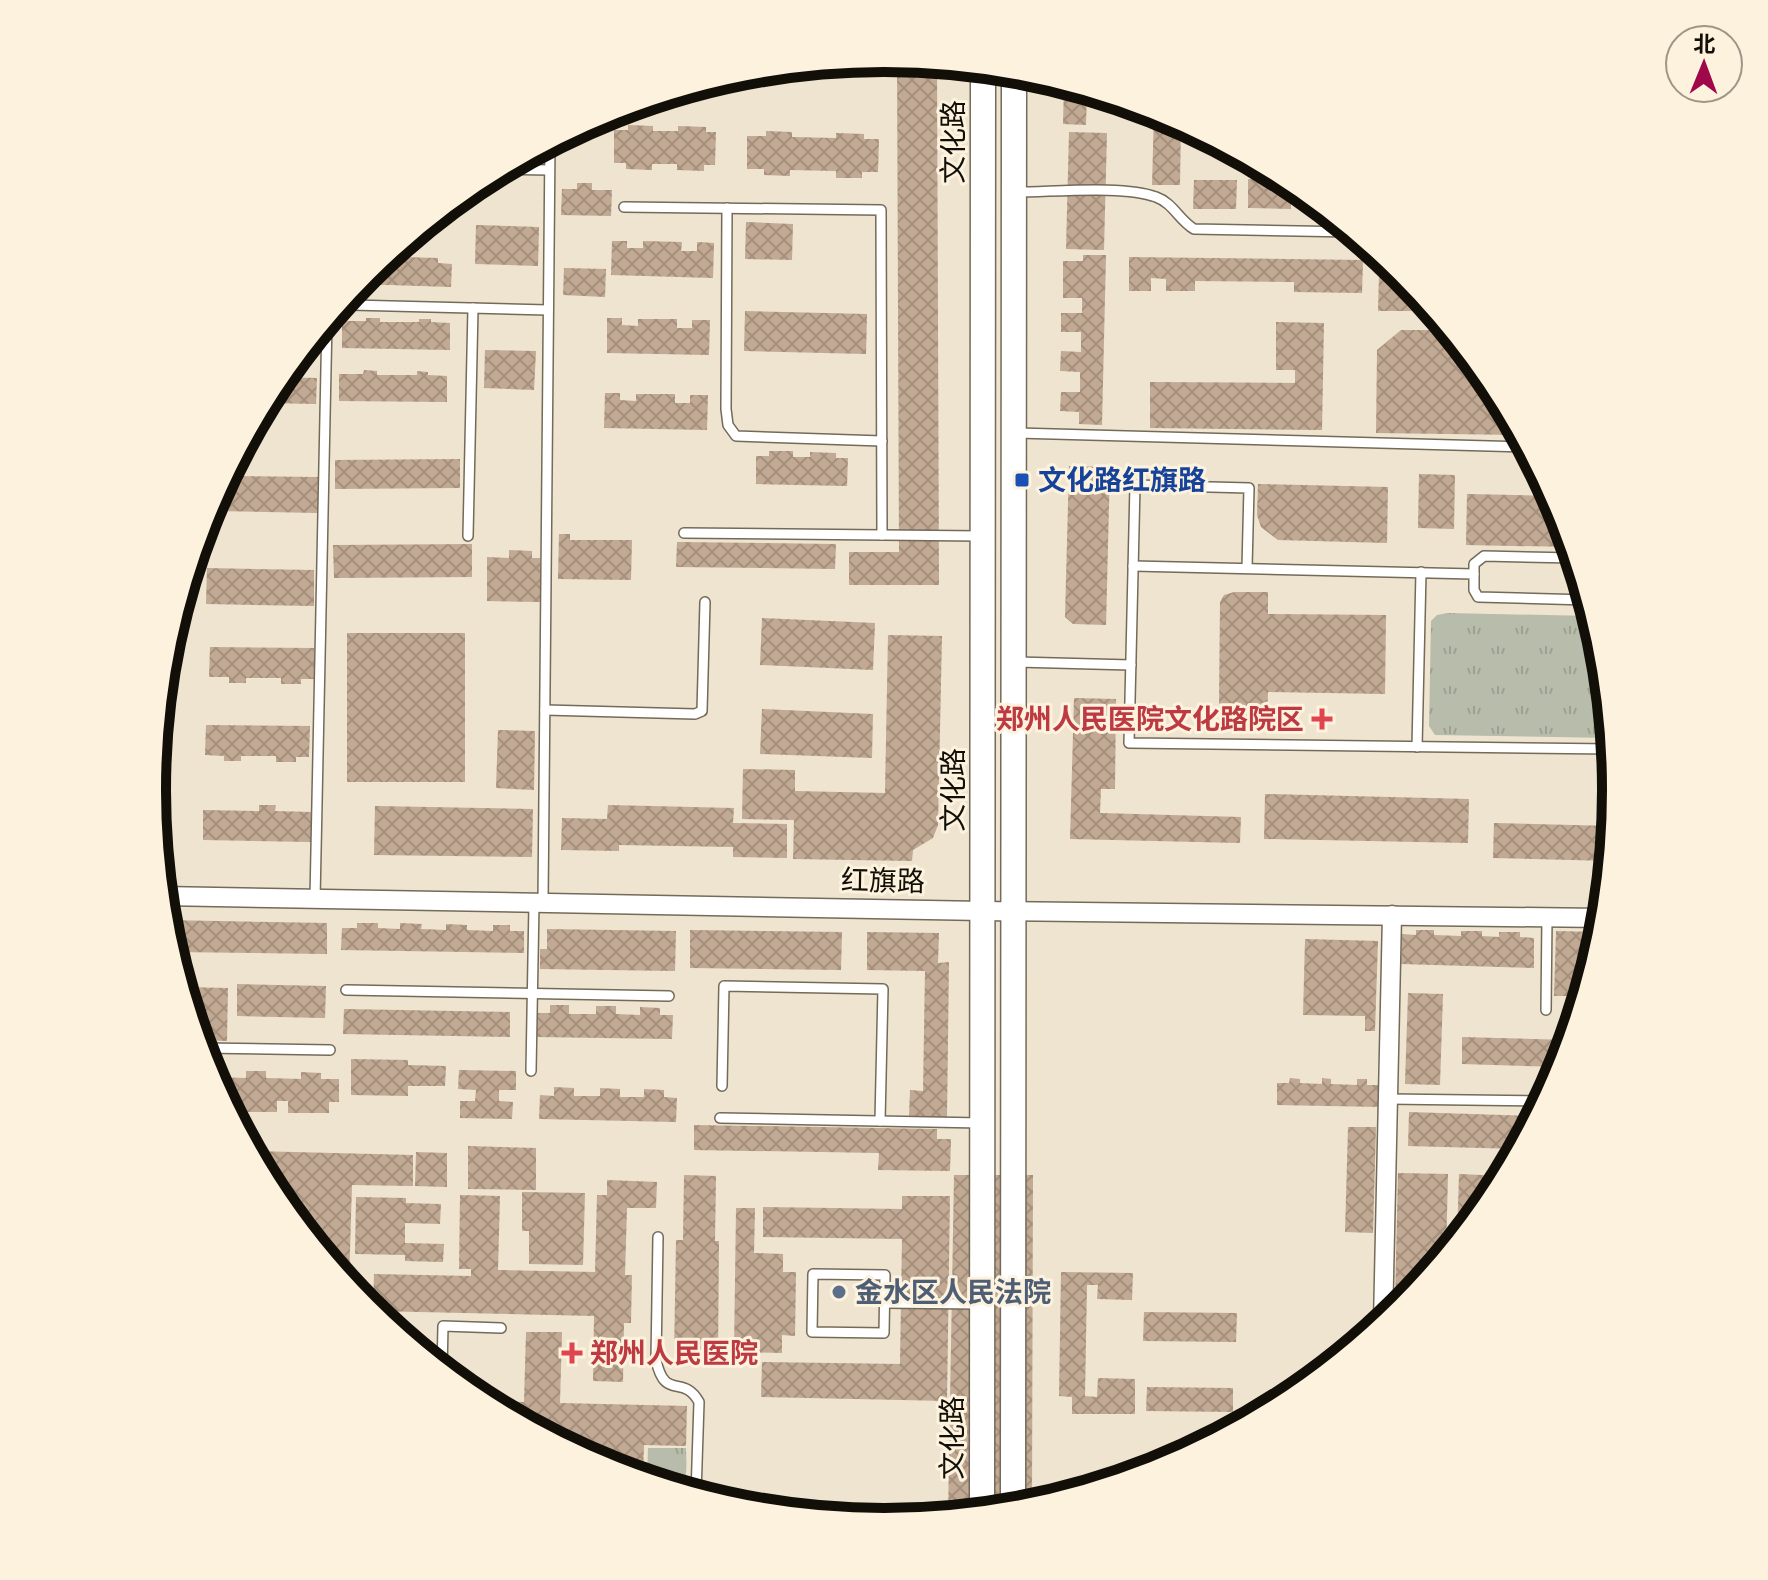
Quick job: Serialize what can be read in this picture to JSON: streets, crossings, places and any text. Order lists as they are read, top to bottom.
{
  "streets": {
    "main road": ["文化路"],
    "street": ["红旗路"]
  },
  "crossings": [
    ["文化路", "红旗路"]
  ],
  "places": {
    "transit": ["文化路红旗路"],
    "health": ["郑州人民医院文化路院区", "郑州人民医院"],
    "other": ["金水区人民法院"]
  },
  "north": "top"
}
